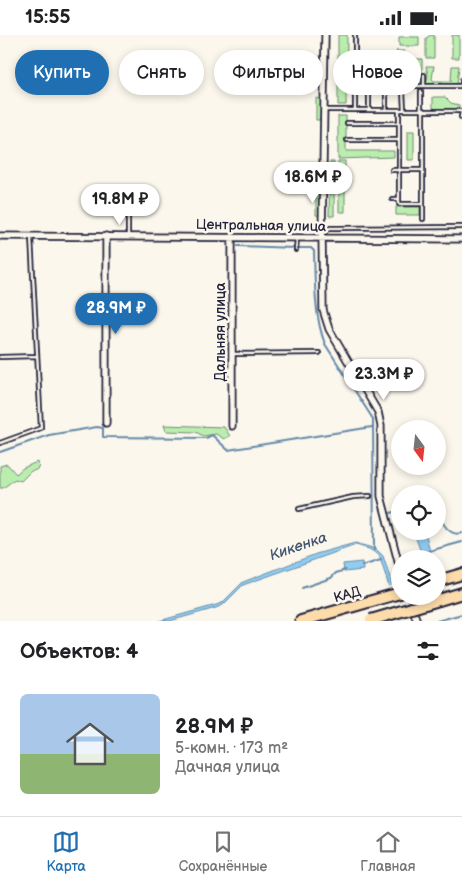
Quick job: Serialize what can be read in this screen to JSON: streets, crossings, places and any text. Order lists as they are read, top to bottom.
{
  "streets": {
    "highway": ["КАД"],
    "street": ["Центральная улица", "Дальняя улица"]
  },
  "crossings": [
    ["Центральная улица", "Дальняя улица"]
  ],
  "water": ["Кикенка"],
  "north": "bottom",
  "page": {
    "status": "15:55",
    "chip": [
      "Купить",
      "Снять",
      "Фильтры",
      "Новое"
    ],
    "price": [
      "18.6M ₽",
      "19.8M ₽",
      "28.9M ₽",
      "23.3M ₽"
    ],
    "heading": "Объектов: 4",
    "list": [
      {
        "name": "28.9M ₽",
        "note": "5-комн. · 173 m² · Дачная улица"
      }
    ],
    "tabs": ["Карта", "Сохранённые", "Главная"]
  }
}
